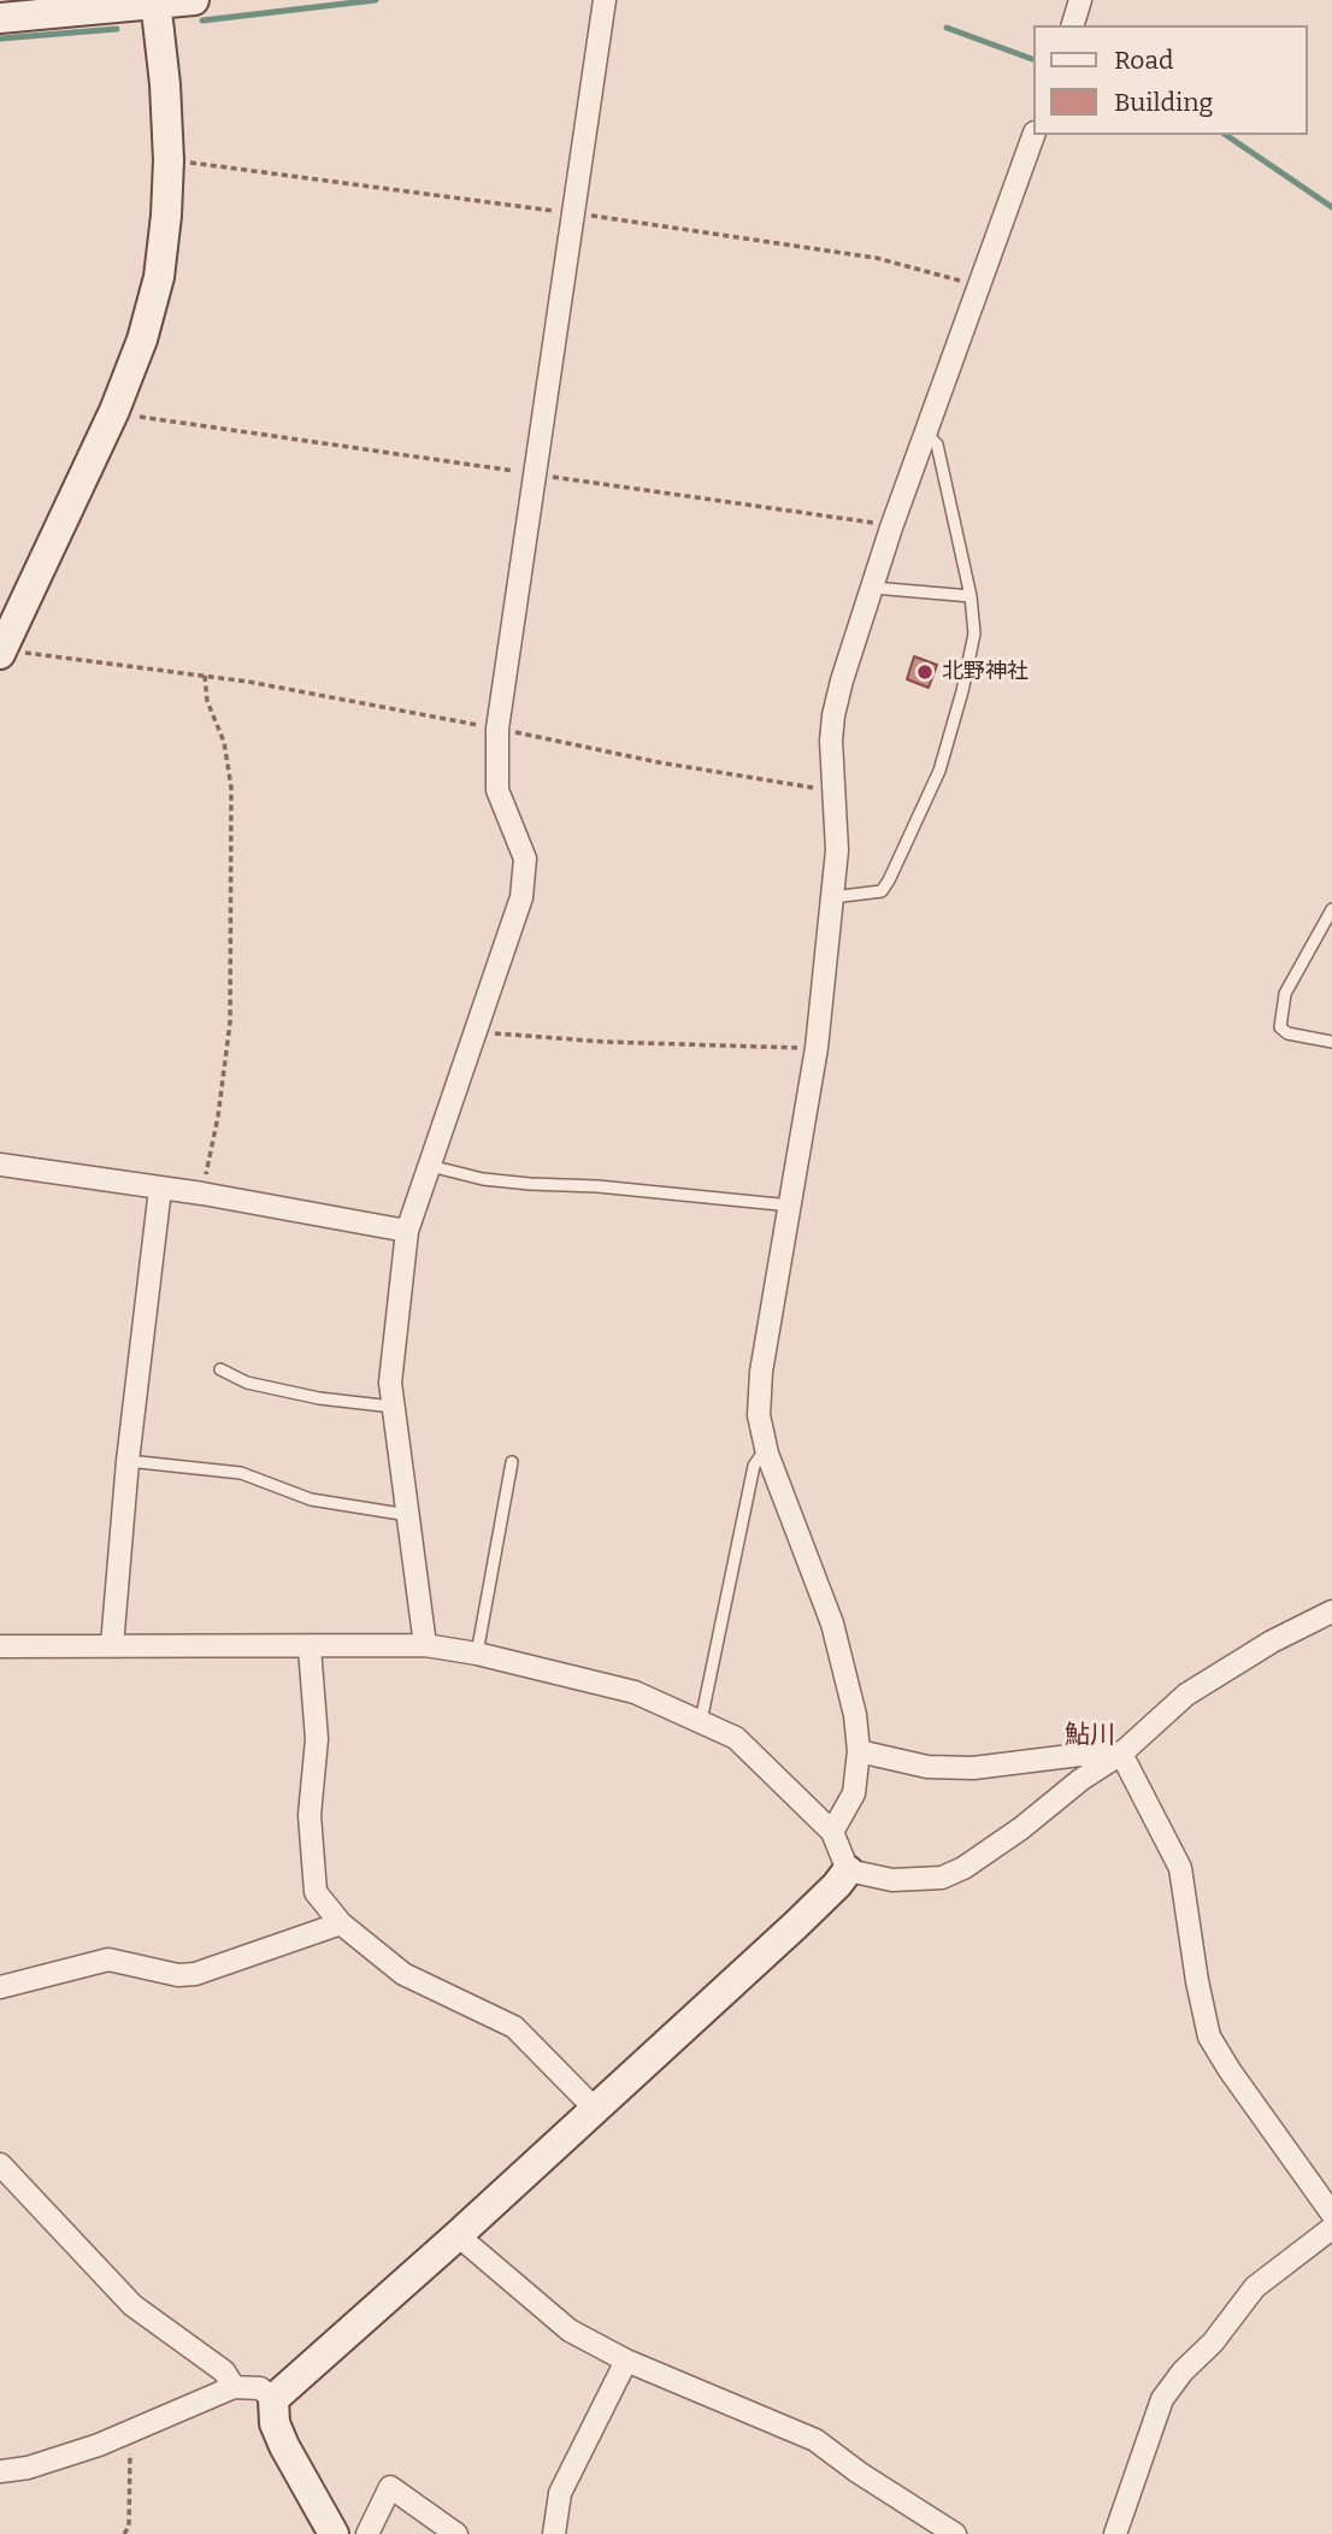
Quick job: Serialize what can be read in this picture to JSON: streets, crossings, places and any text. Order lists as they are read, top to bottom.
{
  "districts": ["鮎川"],
  "places": ["北野神社"],
  "legend": ["Road", "Building"]
}
